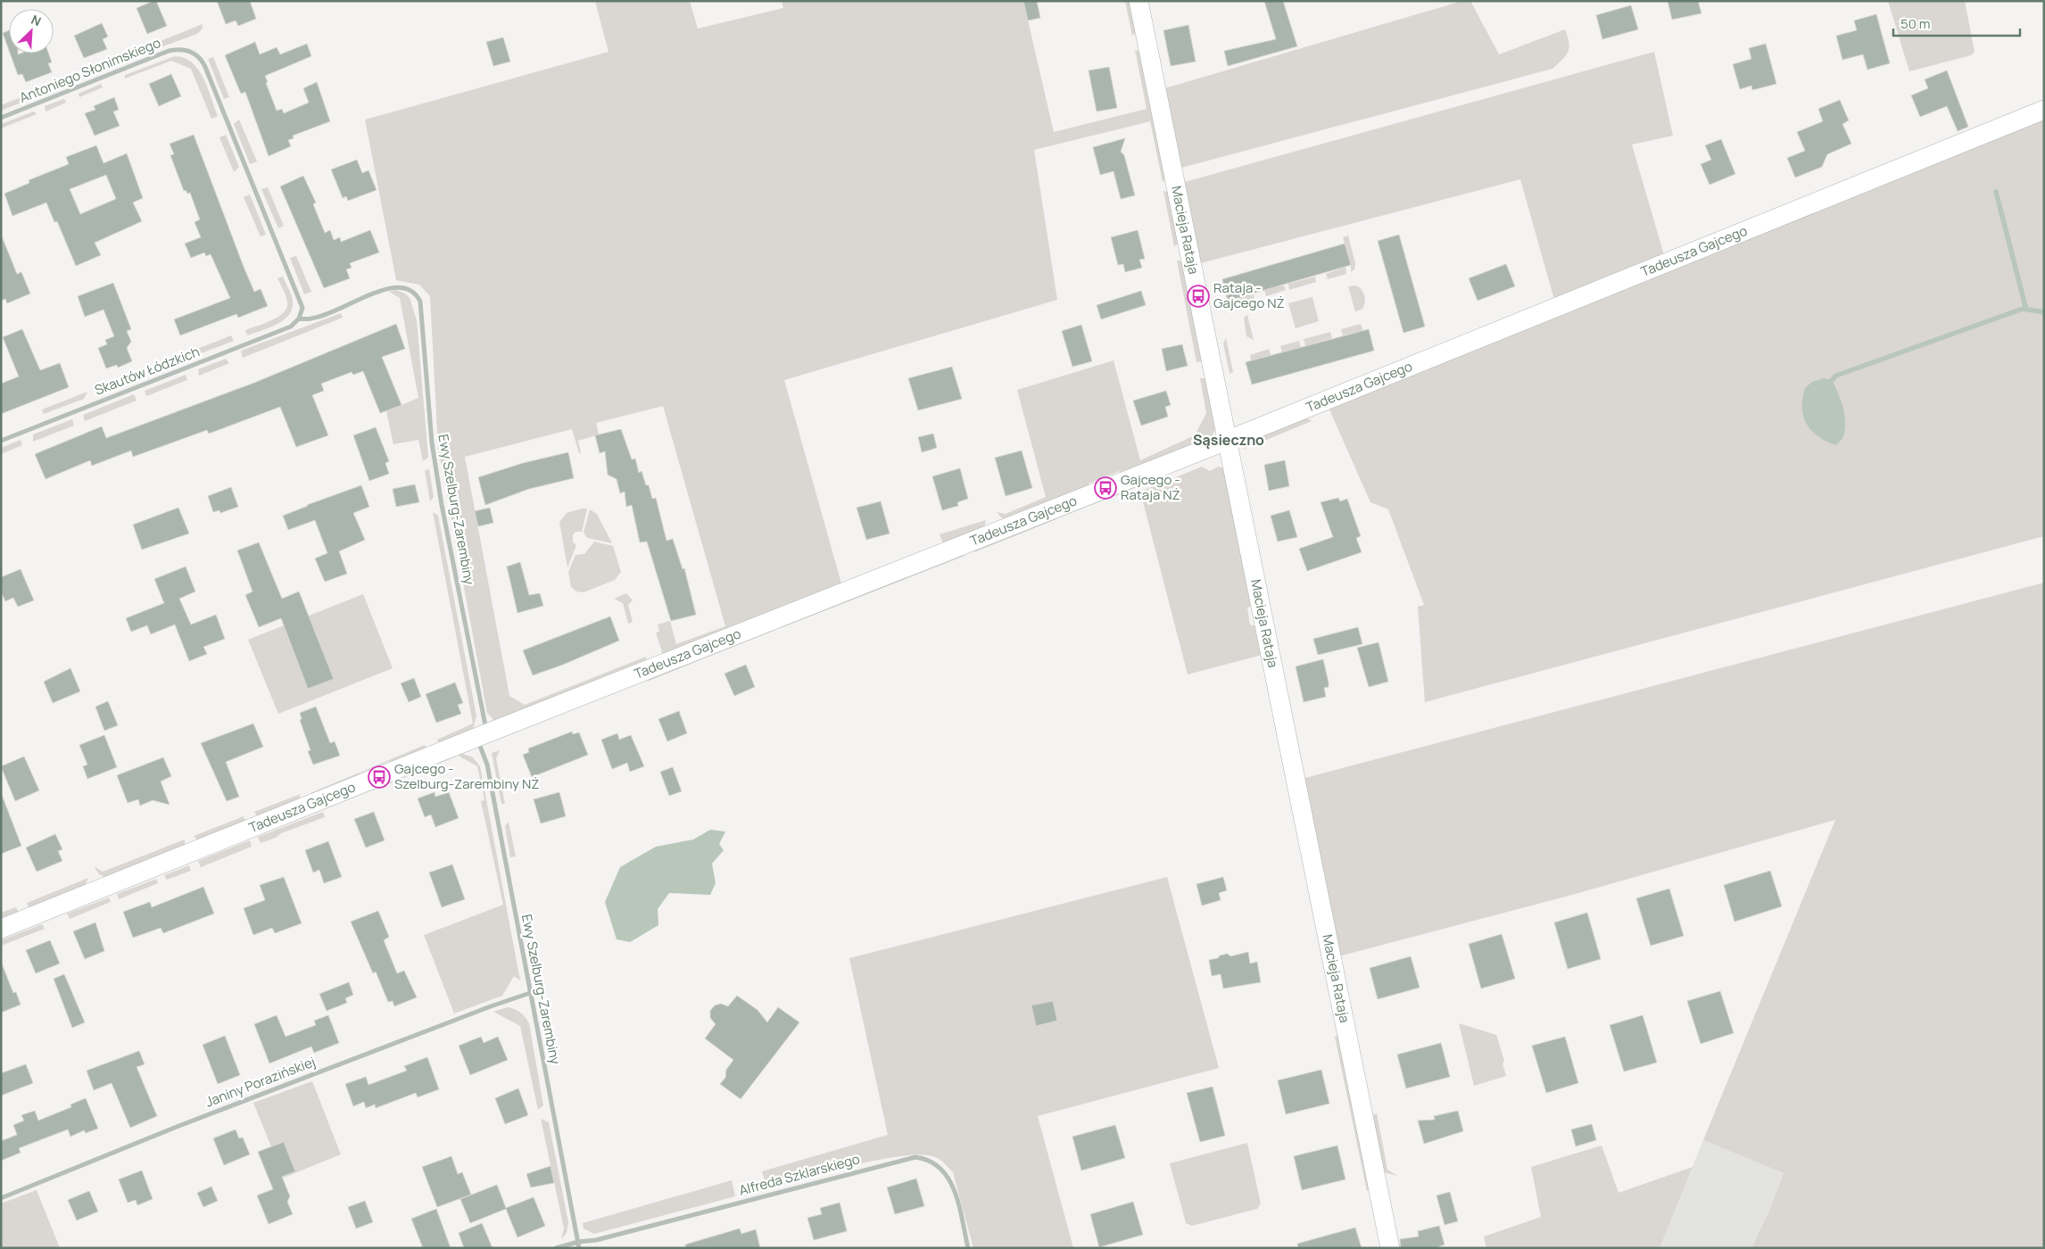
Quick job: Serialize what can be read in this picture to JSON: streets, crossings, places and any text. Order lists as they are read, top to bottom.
{
  "streets": {
    "street": [
      "Antoniego Słonimskiego",
      "Macieja Rataja",
      "Tadeusza Gajcego",
      "Skautów Łódzkich",
      "Ewy Szelburg-Zarembiny",
      "Janiny Porazińskiej",
      "Alfreda Szklarskiego"
    ]
  },
  "crossings": [
    ["Antoniego Słonimskiego", "Skautów Łódzkich"],
    ["Macieja Rataja", "Tadeusza Gajcego"],
    ["Tadeusza Gajcego", "Ewy Szelburg-Zarembiny"],
    ["Skautów Łódzkich", "Ewy Szelburg-Zarembiny"],
    ["Ewy Szelburg-Zarembiny", "Janiny Porazińskiej"],
    ["Ewy Szelburg-Zarembiny", "Alfreda Szklarskiego"]
  ],
  "districts": ["Sąsieczno"],
  "places": {
    "bus stop": ["Rataja - Gajcego NŻ", "Gajcego - Rataja NŻ", "Gajcego - Szelburg-Zarembiny NŻ"]
  },
  "scale_bar": "50 m",
  "north": "top right"
}
